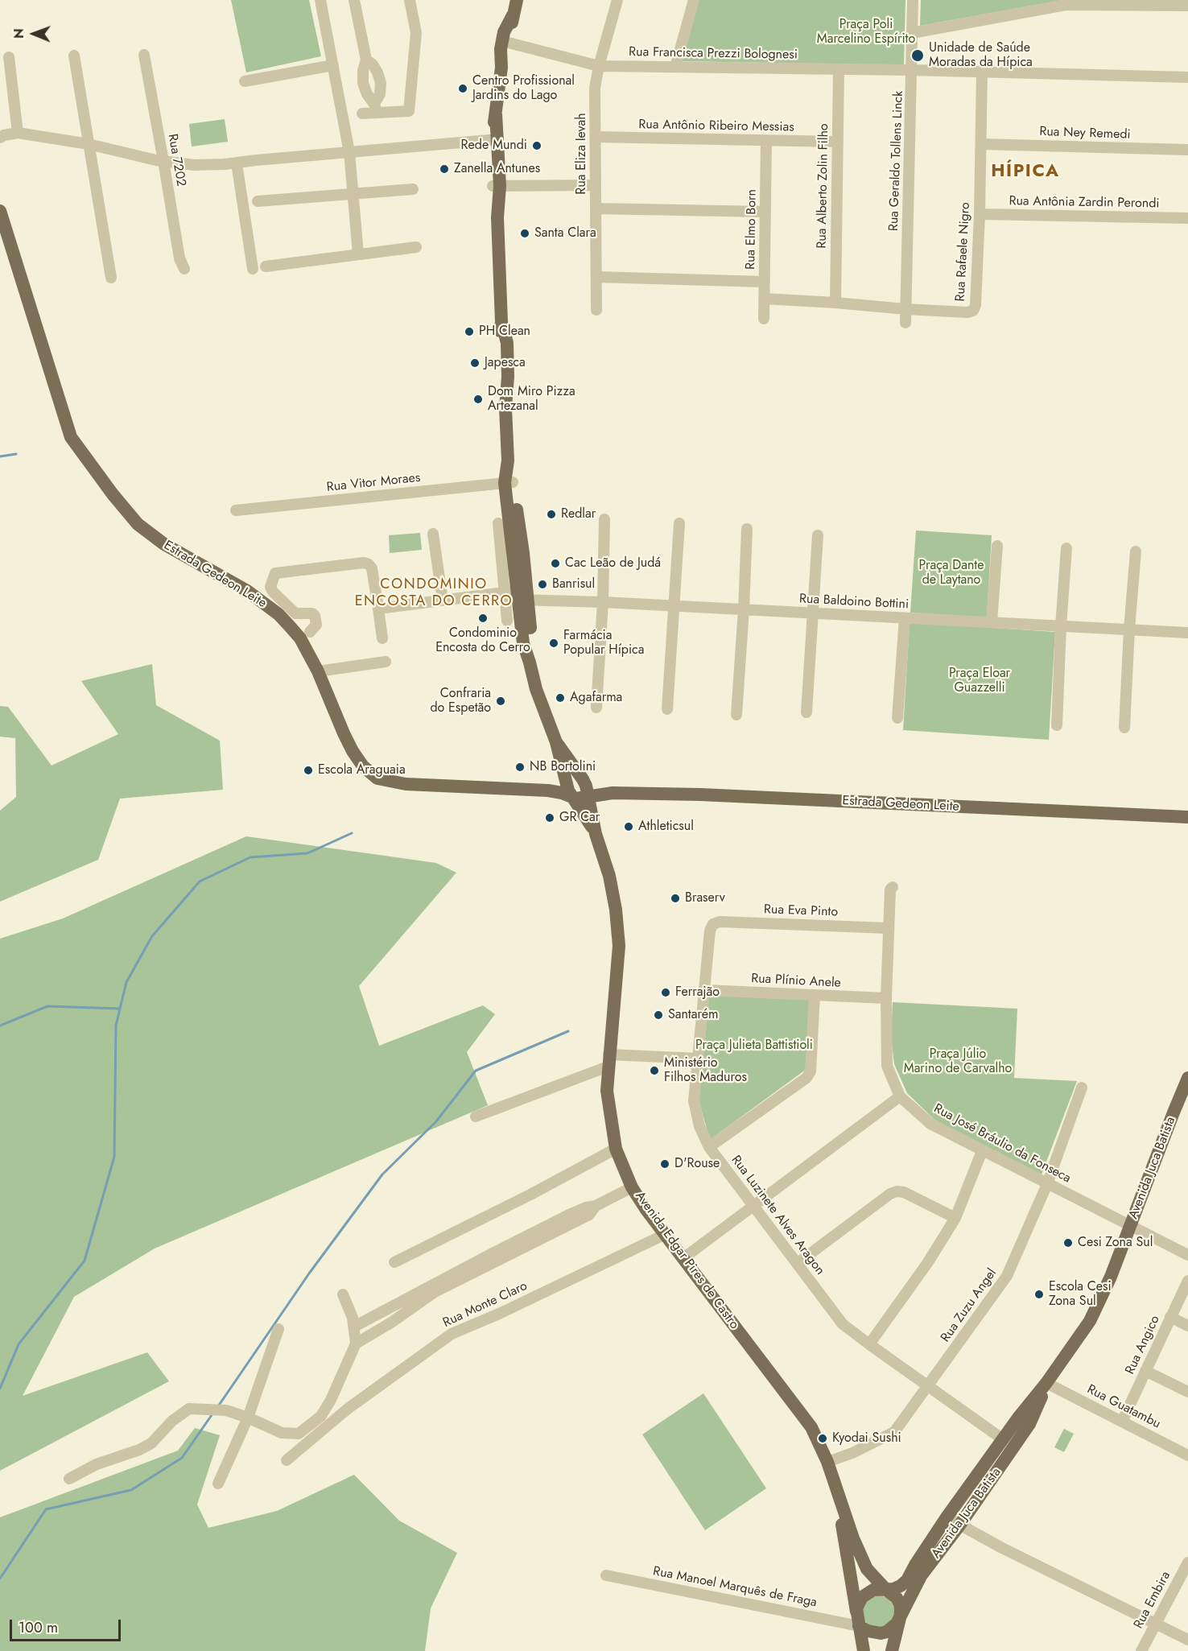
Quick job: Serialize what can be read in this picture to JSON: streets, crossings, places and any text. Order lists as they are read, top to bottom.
{
  "streets": {
    "main road": ["Estrada Gedeon Leite", "Avenida Juca Batista", "Avenida Edgar Pires de Castro"],
    "street": [
      "Rua Francisca Prezzi Bolognesi",
      "Rua Antônio Ribeiro Messias",
      "Rua Ney Remedi",
      "Rua Eliza Ievah",
      "Rua 7202",
      "Rua Geraldo Tollens Linck",
      "Rua Alberto Zolin Filho",
      "Rua Antônia Zardin Perondi",
      "Rua Elmo Born",
      "Rua Rafaele Nigro",
      "Rua Vitor Moraes",
      "Rua Baldoino Bottini",
      "Rua Eva Pinto",
      "Rua Plínio Anele",
      "Rua José Bráulio da Fonseca",
      "Rua Luzinete Alves Aragon",
      "Rua Monte Claro",
      "Rua Zuzu Angel",
      "Rua Angico",
      "Rua Guatambu",
      "Rua Manoel Marquês de Fraga",
      "Rua Embira"
    ]
  },
  "crossings": [
    ["Rua Francisca Prezzi Bolognesi", "Rua Eliza Ievah"],
    ["Rua Francisca Prezzi Bolognesi", "Rua Geraldo Tollens Linck"],
    ["Rua Francisca Prezzi Bolognesi", "Rua Alberto Zolin Filho"],
    ["Rua Francisca Prezzi Bolognesi", "Rua Rafaele Nigro"],
    ["Rua Francisca Prezzi Bolognesi", "Avenida Edgar Pires de Castro"],
    ["Rua Antônio Ribeiro Messias", "Rua Eliza Ievah"],
    ["Rua Antônio Ribeiro Messias", "Rua Alberto Zolin Filho"],
    ["Rua Antônio Ribeiro Messias", "Rua Elmo Born"],
    ["Rua Ney Remedi", "Rua Rafaele Nigro"],
    ["Rua Geraldo Tollens Linck", "Rua Rafaele Nigro"],
    ["Rua Alberto Zolin Filho", "Rua Rafaele Nigro"],
    ["Rua Antônia Zardin Perondi", "Rua Rafaele Nigro"],
    ["Rua Elmo Born", "Rua Rafaele Nigro"],
    ["Rua Vitor Moraes", "Avenida Edgar Pires de Castro"],
    ["Estrada Gedeon Leite", "Avenida Edgar Pires de Castro"],
    ["Rua Baldoino Bottini", "Avenida Edgar Pires de Castro"],
    ["Rua Eva Pinto", "Rua José Bráulio da Fonseca"],
    ["Rua Eva Pinto", "Rua Luzinete Alves Aragon"],
    ["Rua Plínio Anele", "Rua José Bráulio da Fonseca"],
    ["Rua Plínio Anele", "Rua Luzinete Alves Aragon"],
    ["Rua José Bráulio da Fonseca", "Avenida Juca Batista"],
    ["Rua José Bráulio da Fonseca", "Rua Zuzu Angel"],
    ["Avenida Juca Batista", "Rua Luzinete Alves Aragon"],
    ["Avenida Juca Batista", "Avenida Edgar Pires de Castro"],
    ["Avenida Juca Batista", "Rua Guatambu"],
    ["Avenida Juca Batista", "Rua Manoel Marquês de Fraga"],
    ["Rua Luzinete Alves Aragon", "Rua Zuzu Angel"],
    ["Avenida Edgar Pires de Castro", "Rua Monte Claro"],
    ["Avenida Edgar Pires de Castro", "Rua Zuzu Angel"],
    ["Avenida Edgar Pires de Castro", "Rua Manoel Marquês de Fraga"],
    ["Rua Angico", "Rua Guatambu"]
  ],
  "districts": ["HÍPICA", "CONDOMINIO ENCOSTA DO CERRO"],
  "parks": [
    "Praça Poli Marcelino Espírito",
    "Praça Dante de Laytano",
    "Praça Eloar Guazzelli",
    "Praça Julieta Battistioli",
    "Praça Júlio Marino de Carvalho"
  ],
  "places": [
    "Unidade de Saúde Moradas da Hípica",
    "Centro Profissional Jardins do Lago",
    "Rede Mundi",
    "Zanella Antunes",
    "Santa Clara",
    "PH Clean",
    "Japesca",
    "Dom Miro Pizza Artezanal",
    "Redlar",
    "Cac Leão de Judá",
    "Banrisul",
    "Condominio Encosta do Cerro",
    "Farmácia Popular Hípica",
    "Agafarma",
    "Confraria do Espetão",
    "NB Bortolini",
    "Escola Araguaia",
    "GR Car",
    "Athleticsul",
    "Braserv",
    "Ferrajão",
    "Santarém",
    "Ministério Filhos Maduros",
    "D'Rouse",
    "Cesi Zona Sul",
    "Escola Cesi Zona Sul",
    "Kyodai Sushi"
  ],
  "scale_bar": "100 m",
  "north": "left"
}
